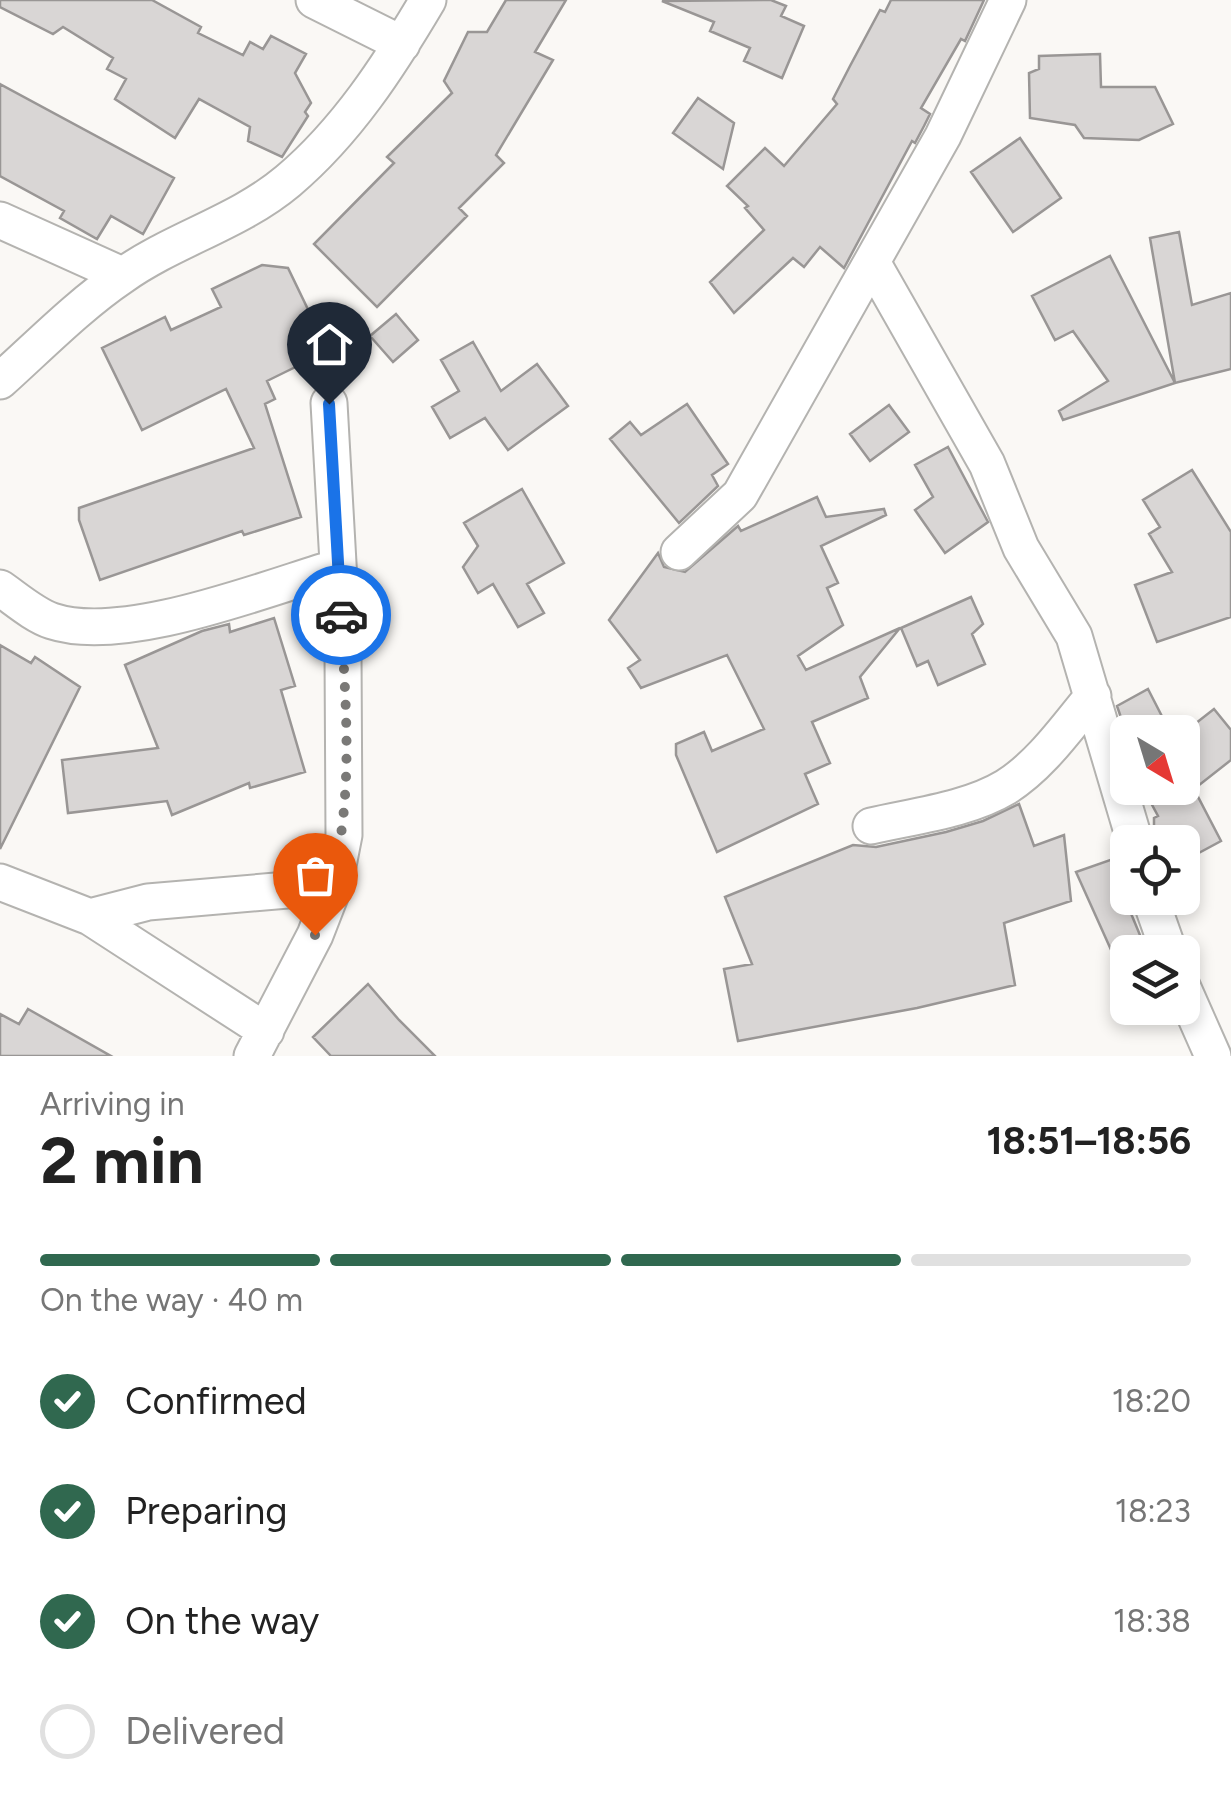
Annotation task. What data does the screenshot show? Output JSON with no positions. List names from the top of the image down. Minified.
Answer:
{"north":"bottom right","page":{"heading":["2 min","Arriving in","18:51–18:56"],"bar":"On the way · 40 m","list":[["Confirmed","18:20"],["Preparing","18:23"],["On the way","18:38"],"Delivered"]}}
